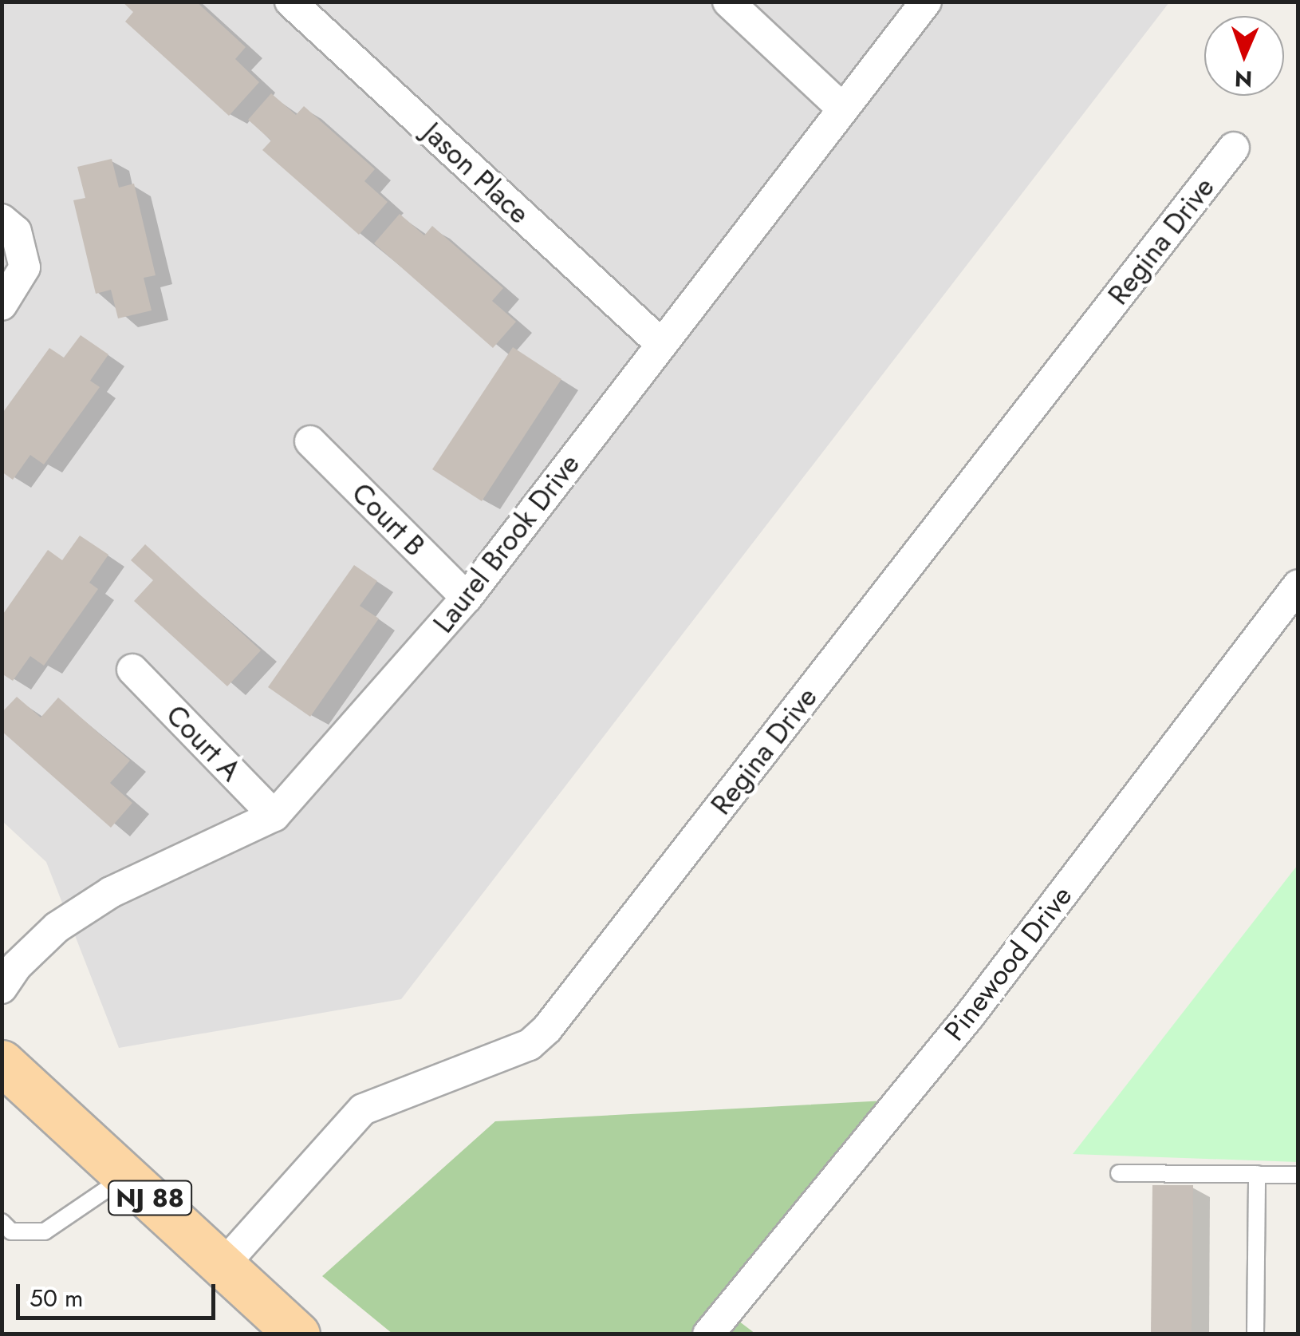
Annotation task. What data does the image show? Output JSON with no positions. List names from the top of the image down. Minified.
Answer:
{"streets":{"main road":["NJ 88"],"street":["Jason Place","Regina Drive","Court B","Laurel Brook Drive","Court A","Pinewood Drive"]},"crossings":[["Jason Place","Laurel Brook Drive"],["Regina Drive","NJ 88"],["Court B","Laurel Brook Drive"],["Laurel Brook Drive","Court A"]],"scale_bar":"50 m","north":"bottom"}
